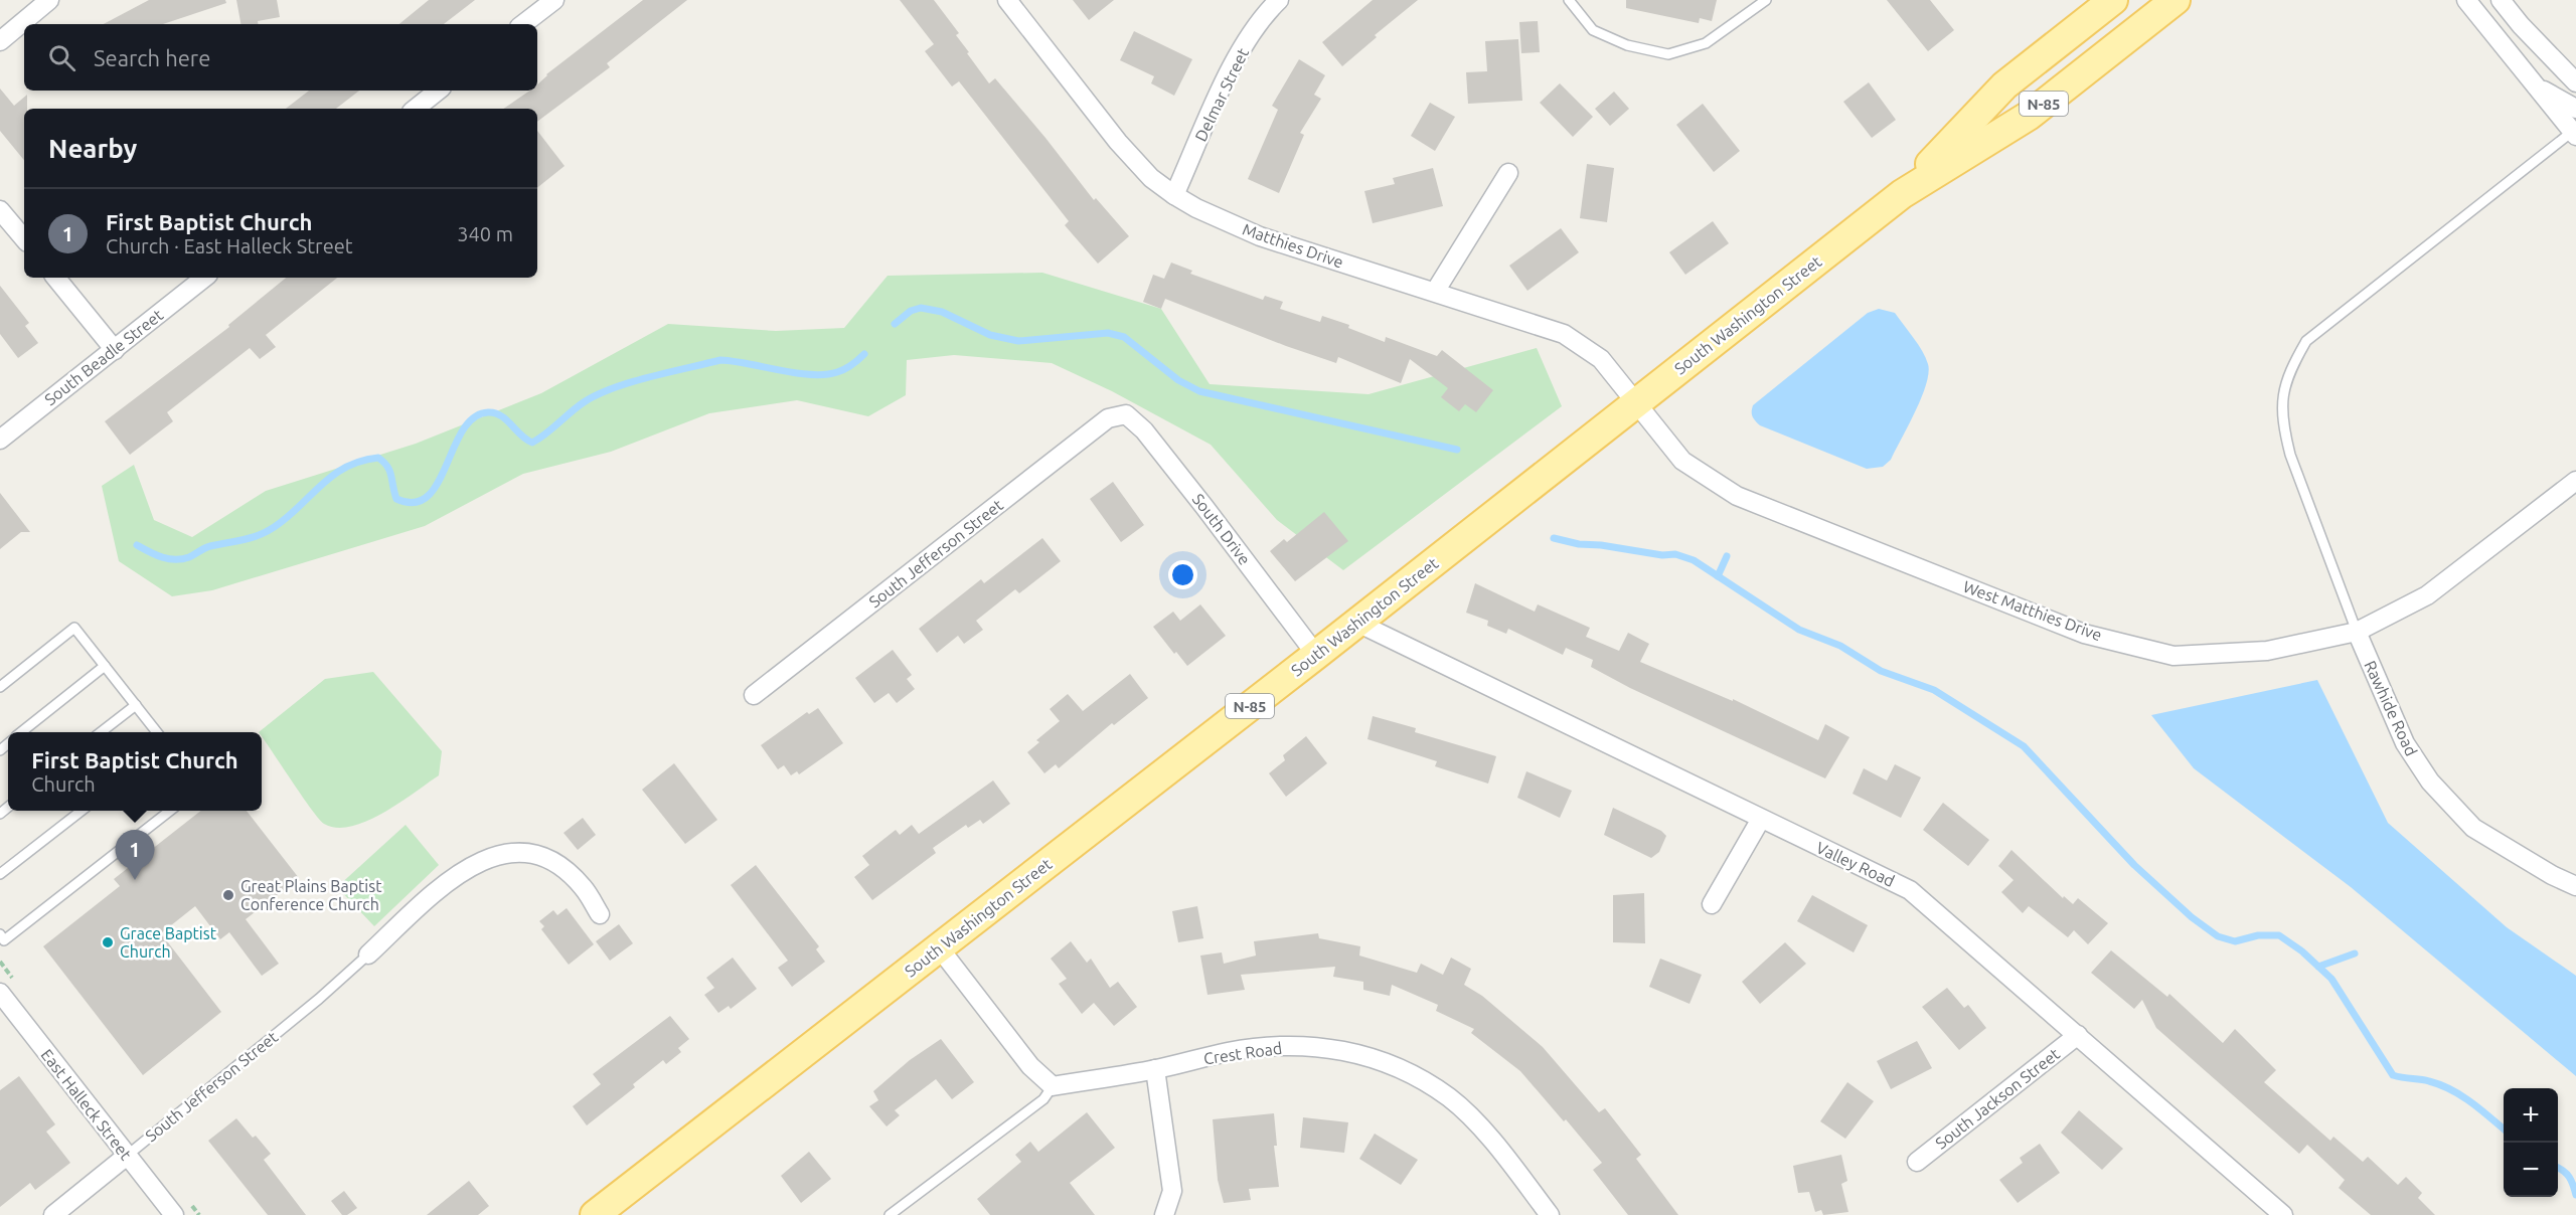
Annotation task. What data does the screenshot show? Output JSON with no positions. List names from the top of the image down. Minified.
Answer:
{"streets":{"main road":["N-85","South Washington Street"],"street":["Delmar Street","Matthies Drive","South Beadle Street","South Drive","South Jefferson Street","West Matthies Drive","Rawhide Road","Valley Road","Crest Road","South Jackson Street","East Halleck Street"]},"crossings":[["Delmar Street","Matthies Drive"],["Matthies Drive","South Washington Street"],["Matthies Drive","West Matthies Drive"],["South Washington Street","South Drive"],["South Washington Street","West Matthies Drive"],["South Washington Street","Valley Road"],["South Drive","South Jefferson Street"],["South Jefferson Street","East Halleck Street"],["West Matthies Drive","Rawhide Road"],["Valley Road","South Jackson Street"]],"places":["Great Plains Baptist Conference Church","Grace Baptist Church"],"page":{"search":"Search here","heading":"Nearby","list":[{"mark":"1","name":"First Baptist Church","note":"Church · East Halleck Street","value":"340 m"}],"popup":["First Baptist Church","Church"],"pins":"1","map_buttons":["+","−"]}}
